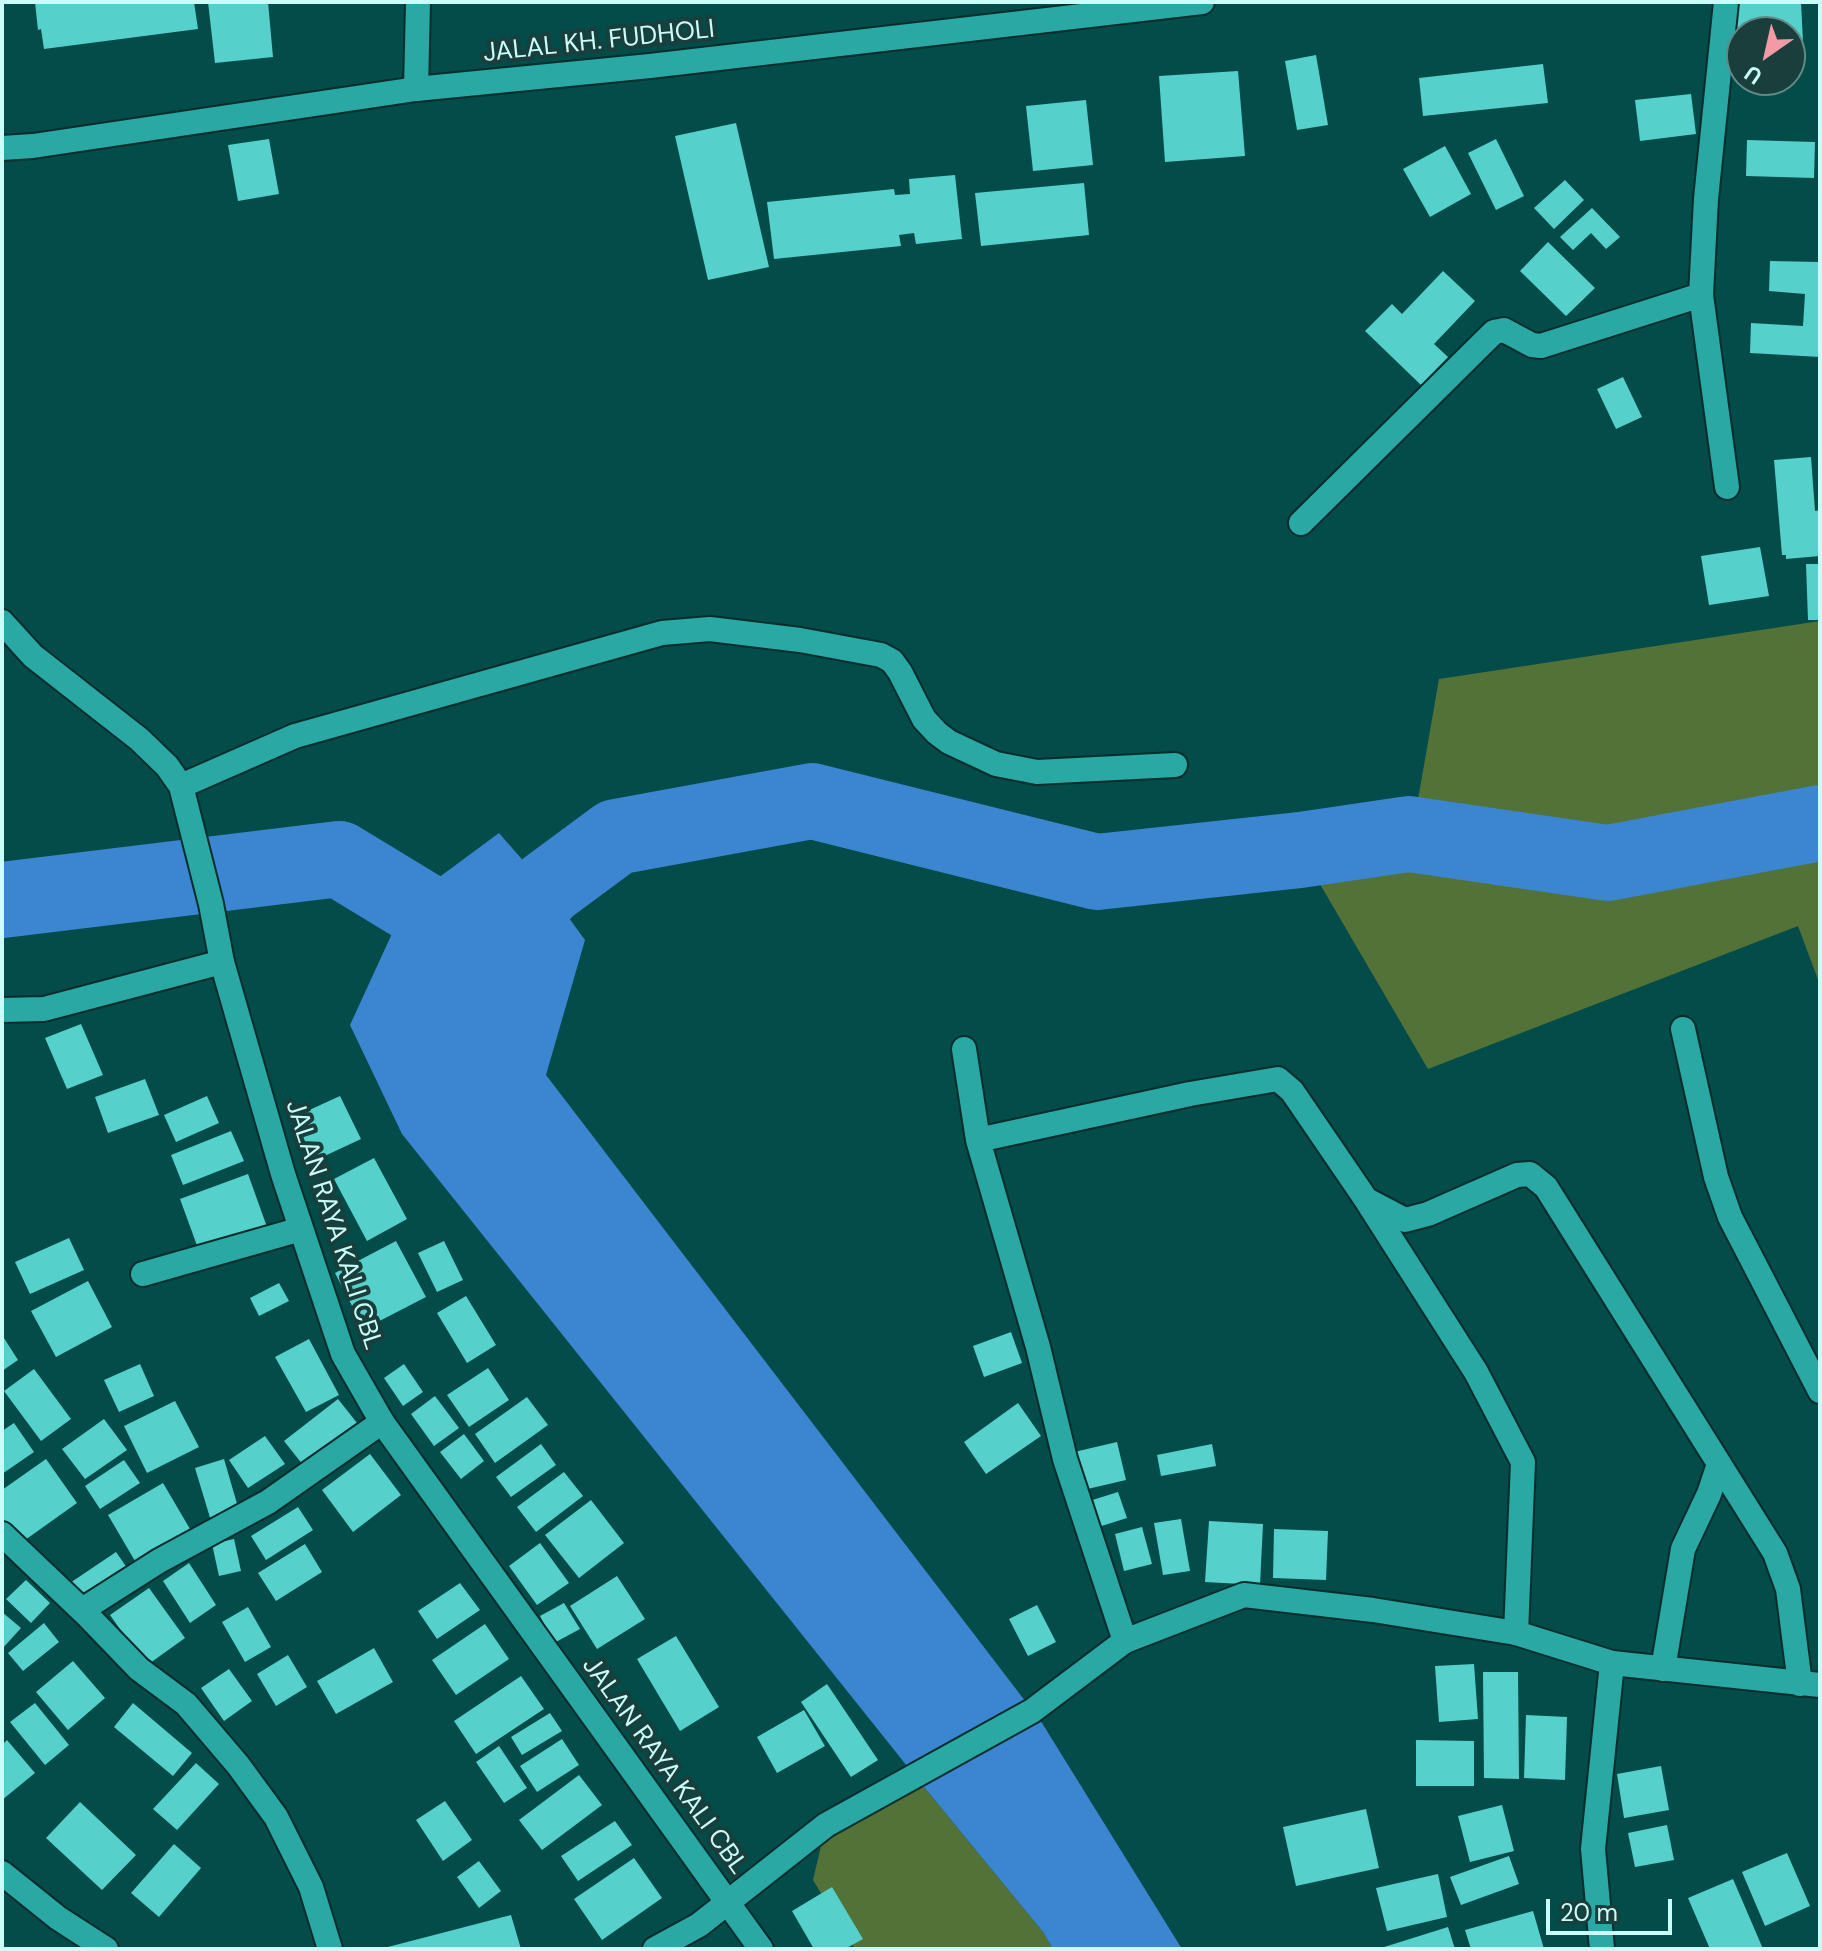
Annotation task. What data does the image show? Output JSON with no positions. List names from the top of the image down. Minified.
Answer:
{"streets":{"street":["JALAL KH. FUDHOLI","JALAN RAYA KALI CBL"]},"scale_bar":"20 m","north":"bottom left"}
